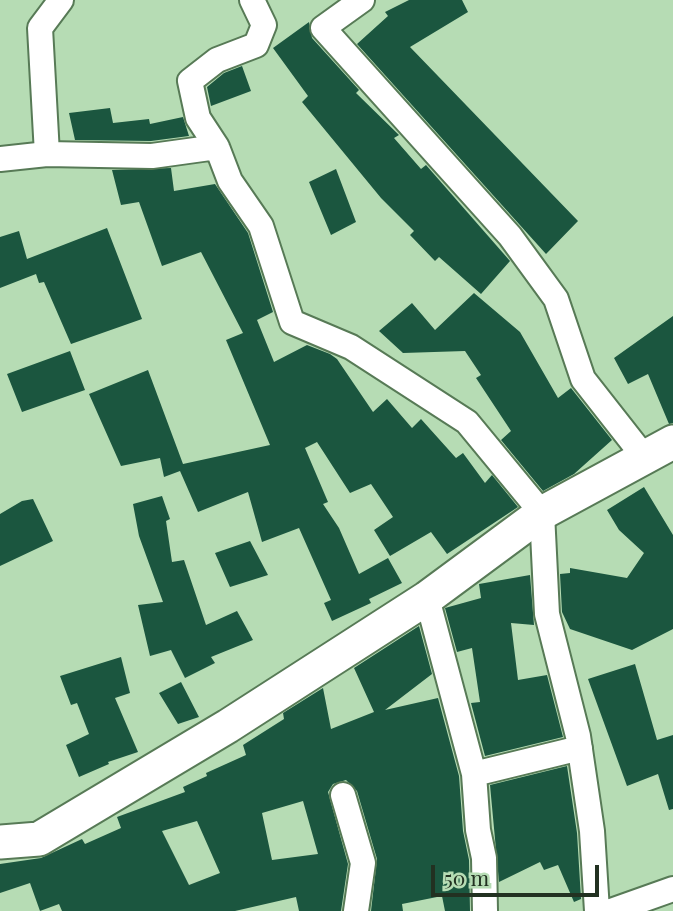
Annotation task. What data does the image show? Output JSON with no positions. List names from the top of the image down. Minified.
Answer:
{"scale_bar":"50 m"}
